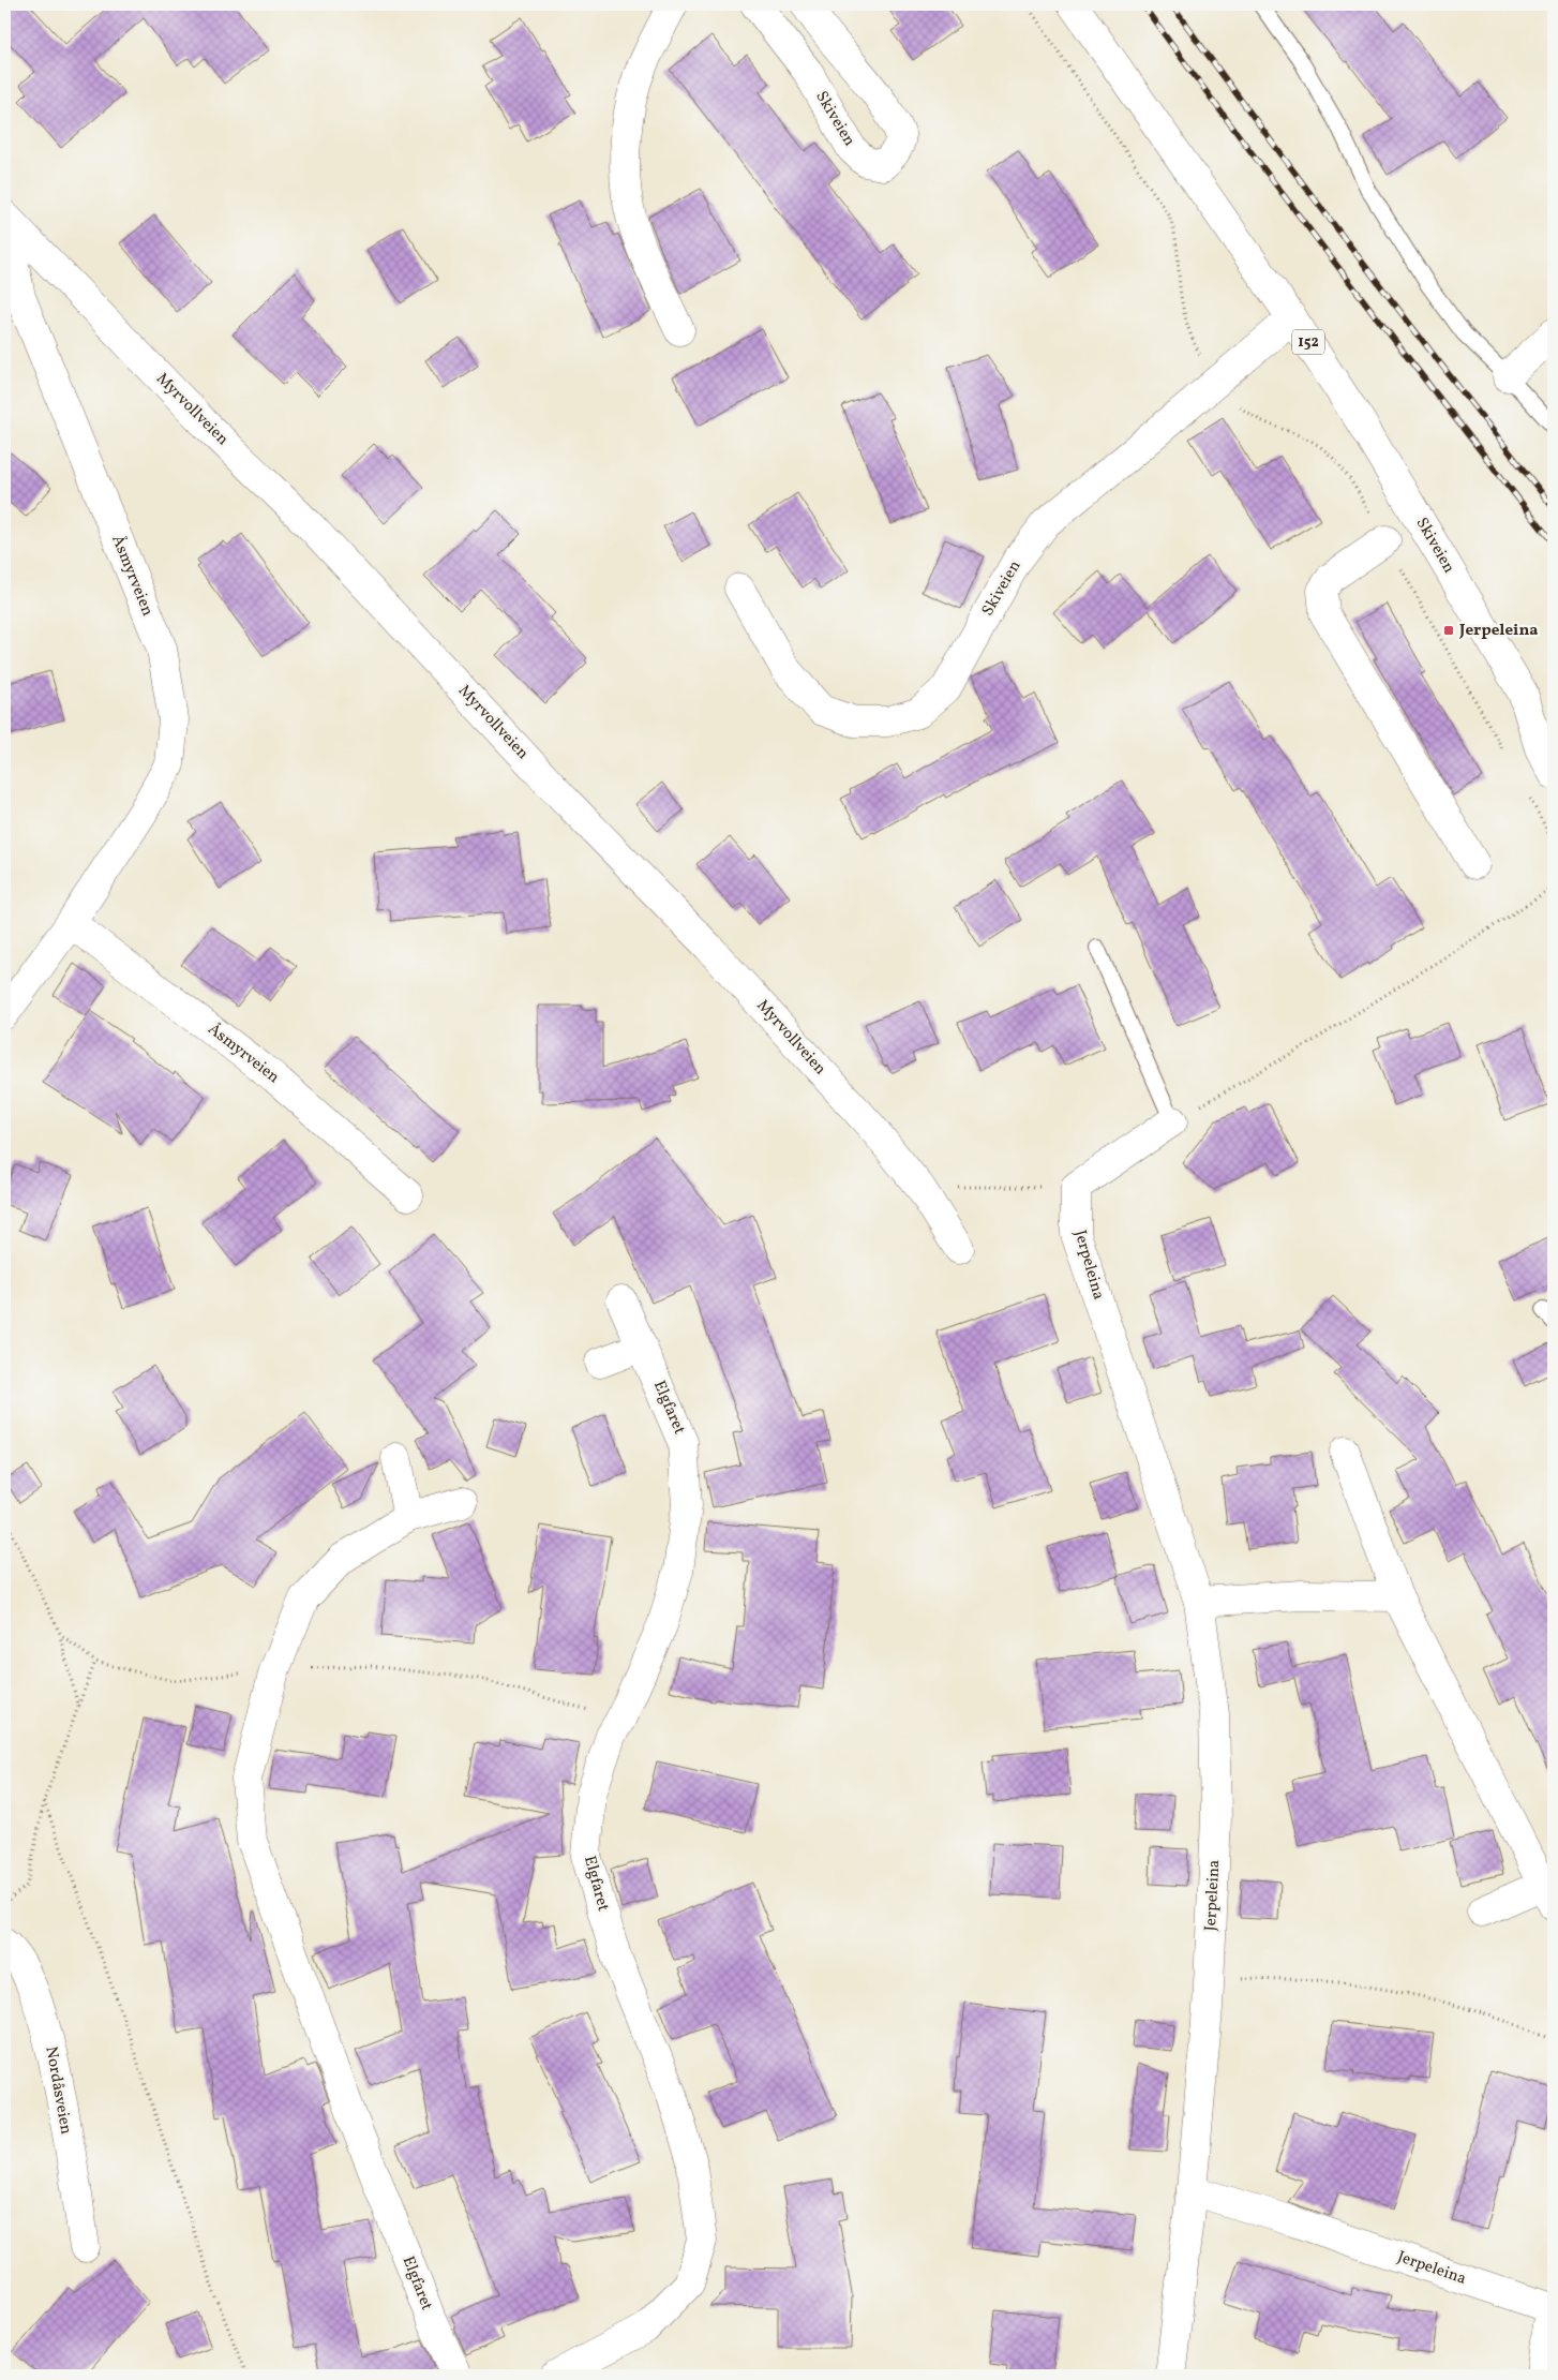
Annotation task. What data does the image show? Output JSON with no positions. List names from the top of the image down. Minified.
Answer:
{"streets":{"street":["Skiveien","152","Myrvollveien","Åsmyrveien","Jerpeleina","Elgfaret","Nordåsveien"]},"crossings":[["Myrvollveien","Åsmyrveien"]],"places":{"transit":["Jerpeleina"]}}
